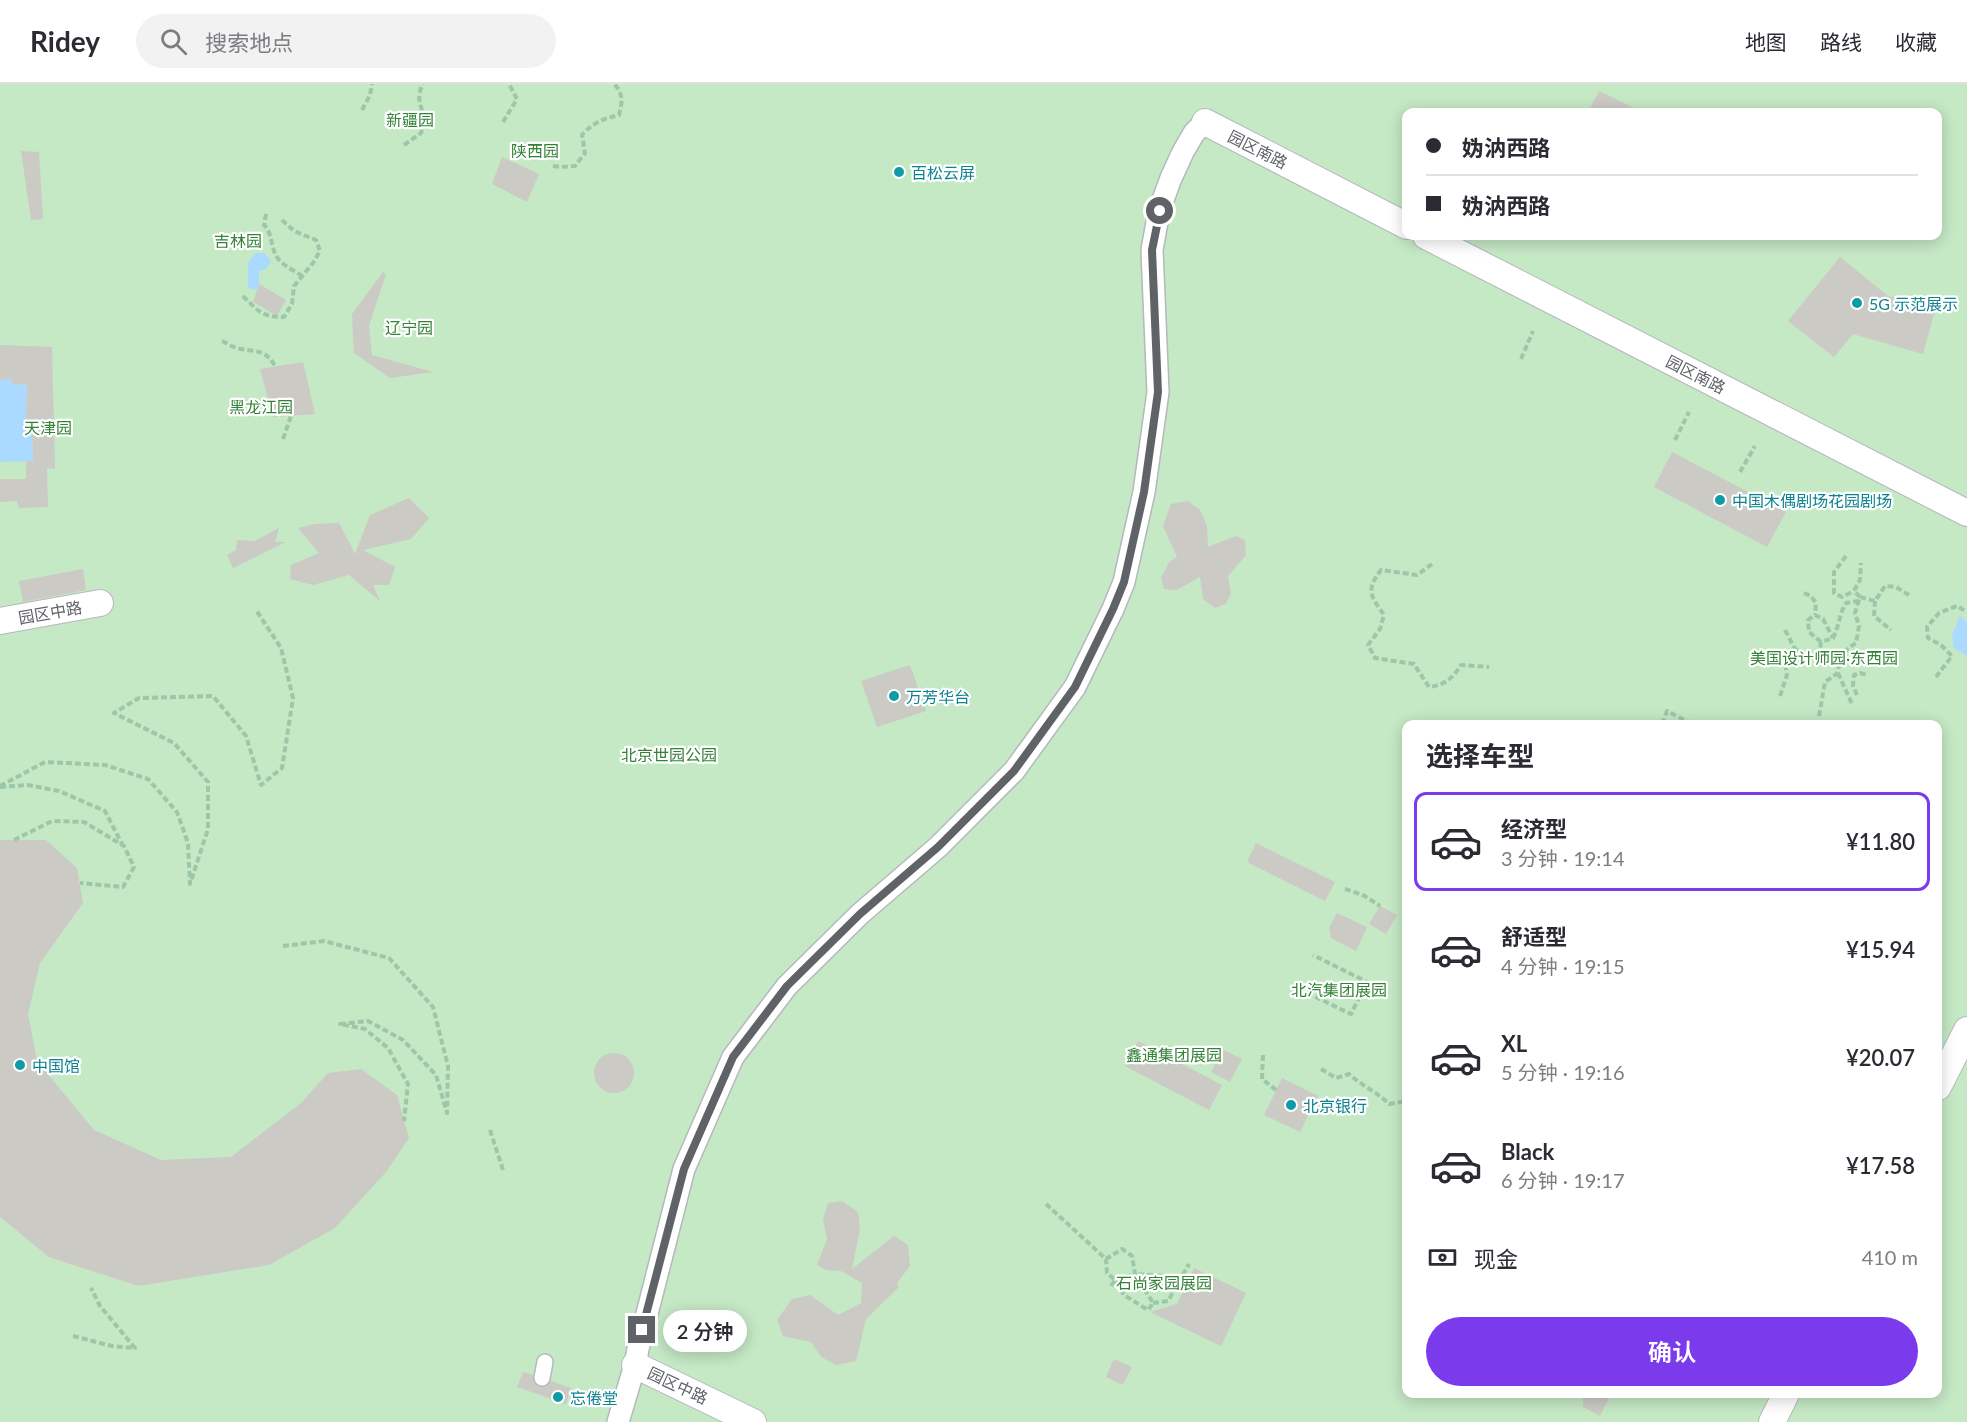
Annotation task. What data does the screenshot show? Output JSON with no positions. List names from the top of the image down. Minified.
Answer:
{"streets":{"street":["园区南路","园区中路"]},"parks":["新疆园","陕西园","吉林园","辽宁园","黑龙江园","天津园","美国设计师园·东西园","北京世园公园","北汽集团展园","鑫通集团展园","石尚家园展园"],"places":["百松云屏","5G 示范展示","中国木偶剧场花园剧场","万芳华台","中国馆","北京银行","忘倦堂"],"page":{"header":"Ridey","search":"搜索地点","nav":["地图","路线","收藏"],"banner":["妫汭西路","妫汭西路"],"heading":"选择车型","list":[{"name":"经济型","note":"3 分钟 · 19:14","value":"¥11.80"},{"name":"舒适型","note":"4 分钟 · 19:15","value":"¥15.94"},{"name":"XL","note":"5 分钟 · 19:16","value":"¥20.07"},{"name":"Black","note":"6 分钟 · 19:17","value":"¥17.58"}],"pay":["现金","410 m"],"buttons":"确认","bubble":"2 分钟"}}
